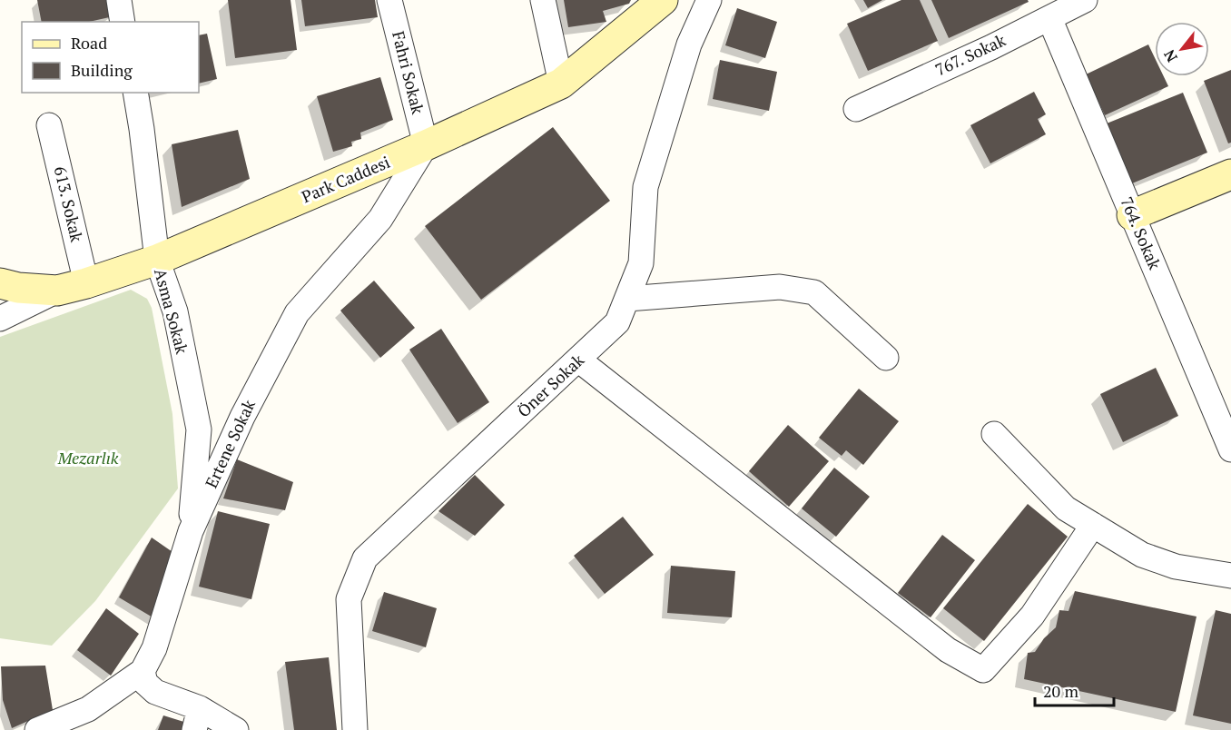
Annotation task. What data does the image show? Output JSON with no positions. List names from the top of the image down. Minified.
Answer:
{"streets":{"street":["767. Sokak","Fahri Sokak","Park Caddesi","613. Sokak","764. Sokak","Asma Sokak","Öner Sokak","Ertene Sokak"]},"crossings":[["767. Sokak","764. Sokak"],["Fahri Sokak","Park Caddesi"],["Fahri Sokak","Ertene Sokak"],["Park Caddesi","613. Sokak"],["Park Caddesi","Asma Sokak"],["Park Caddesi","Ertene Sokak"],["Asma Sokak","Ertene Sokak"]],"parks":["Mezarlık"],"legend":["Road","Building"],"scale_bar":"20 m","north":"bottom left"}
